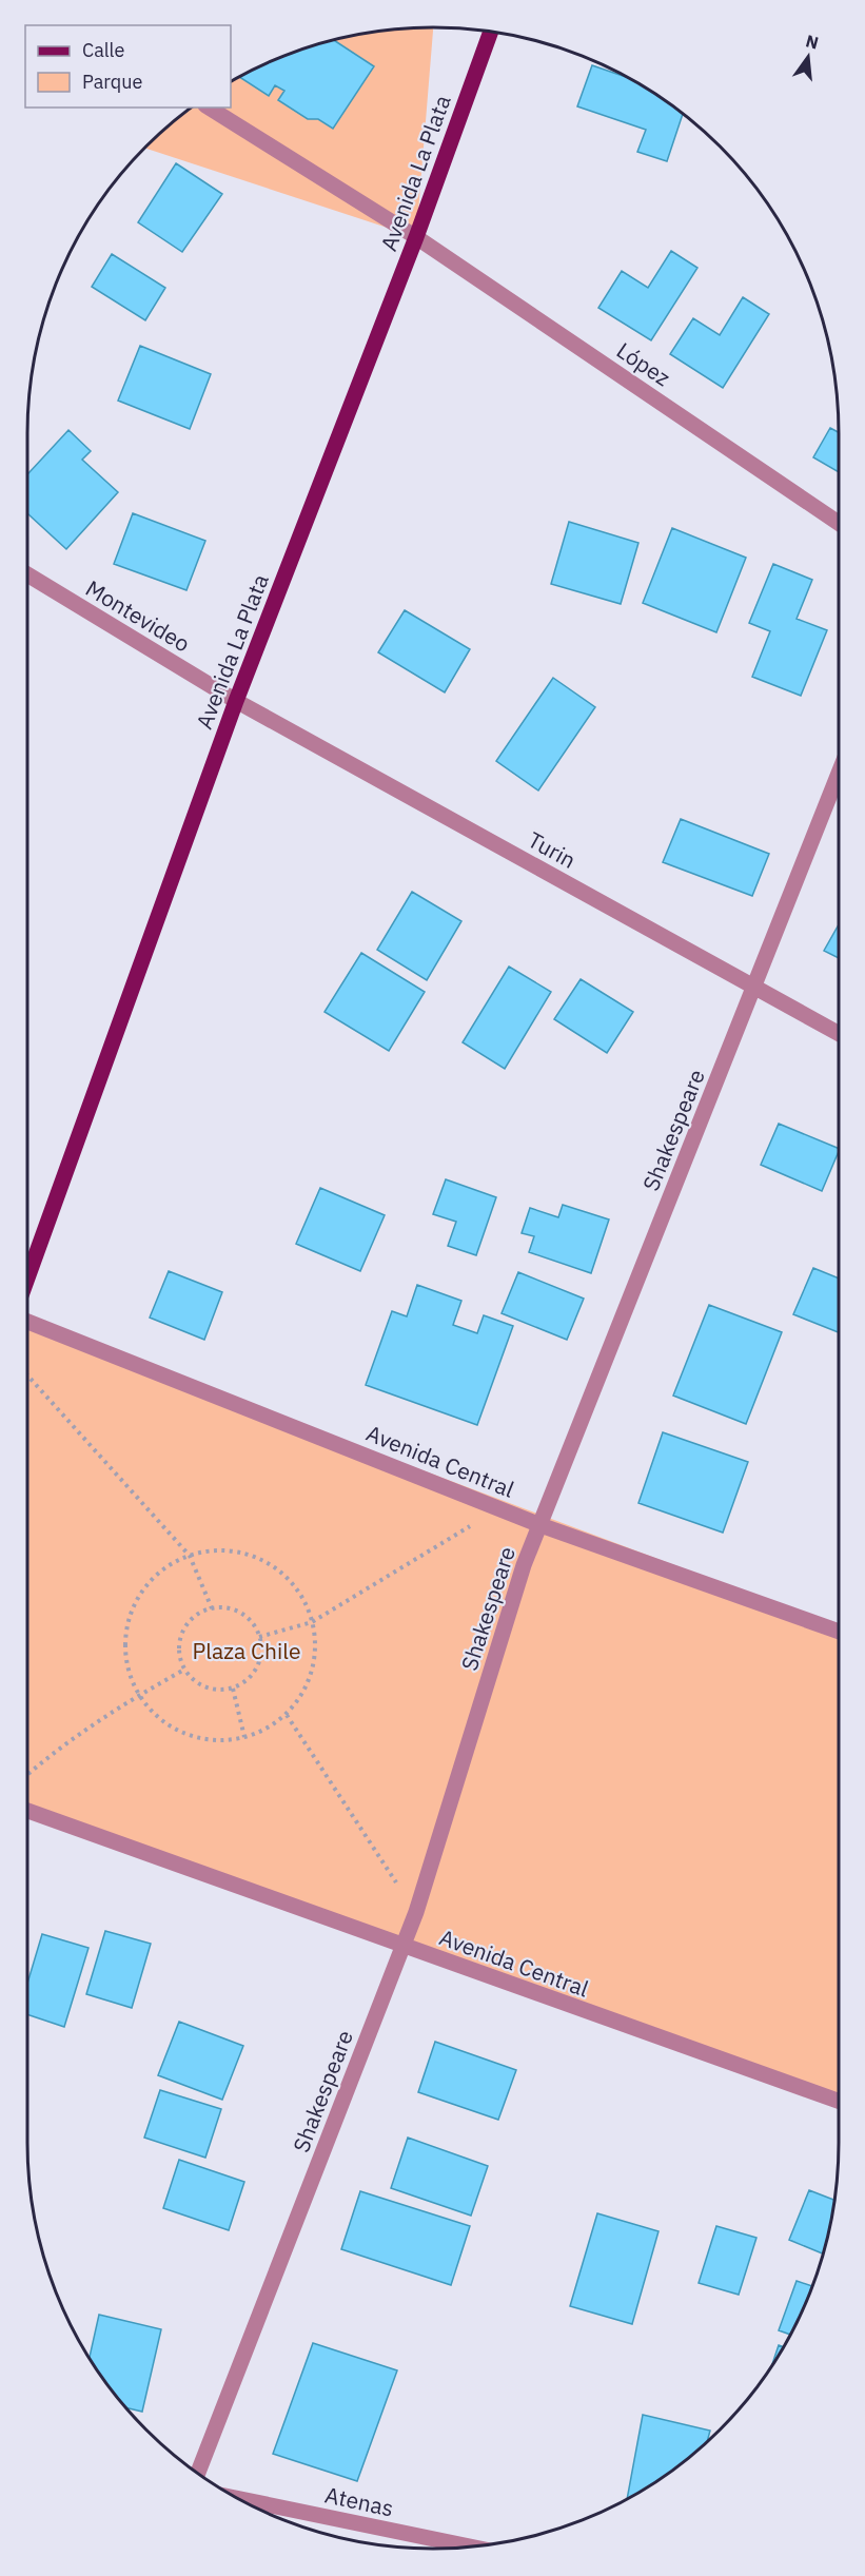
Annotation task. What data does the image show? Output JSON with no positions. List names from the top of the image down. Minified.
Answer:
{"streets":{"main road":["Avenida La Plata"],"street":["López","Montevideo","Turin","Shakespeare","Avenida Central","Atenas"]},"crossings":[["Avenida La Plata","López"],["Avenida La Plata","Montevideo"],["Avenida La Plata","Turin"],["Montevideo","Turin"],["Turin","Shakespeare"],["Shakespeare","Avenida Central"]],"parks":["Plaza Chile"],"legend":["Calle","Parque"],"north":"top"}
